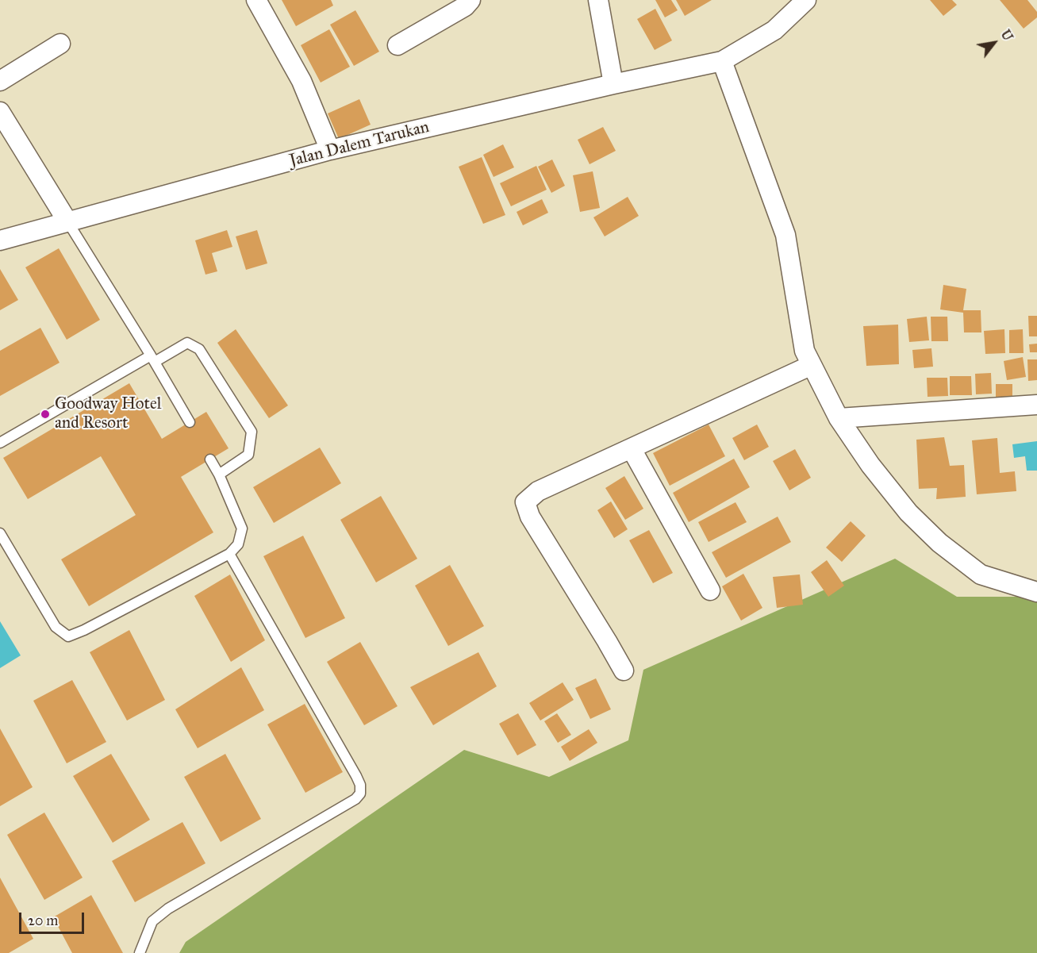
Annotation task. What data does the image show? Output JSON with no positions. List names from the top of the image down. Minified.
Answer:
{"streets":{"street":["Jalan Dalem Tarukan"]},"places":["Goodway Hotel and Resort"],"scale_bar":"20 m","north":"top right"}
